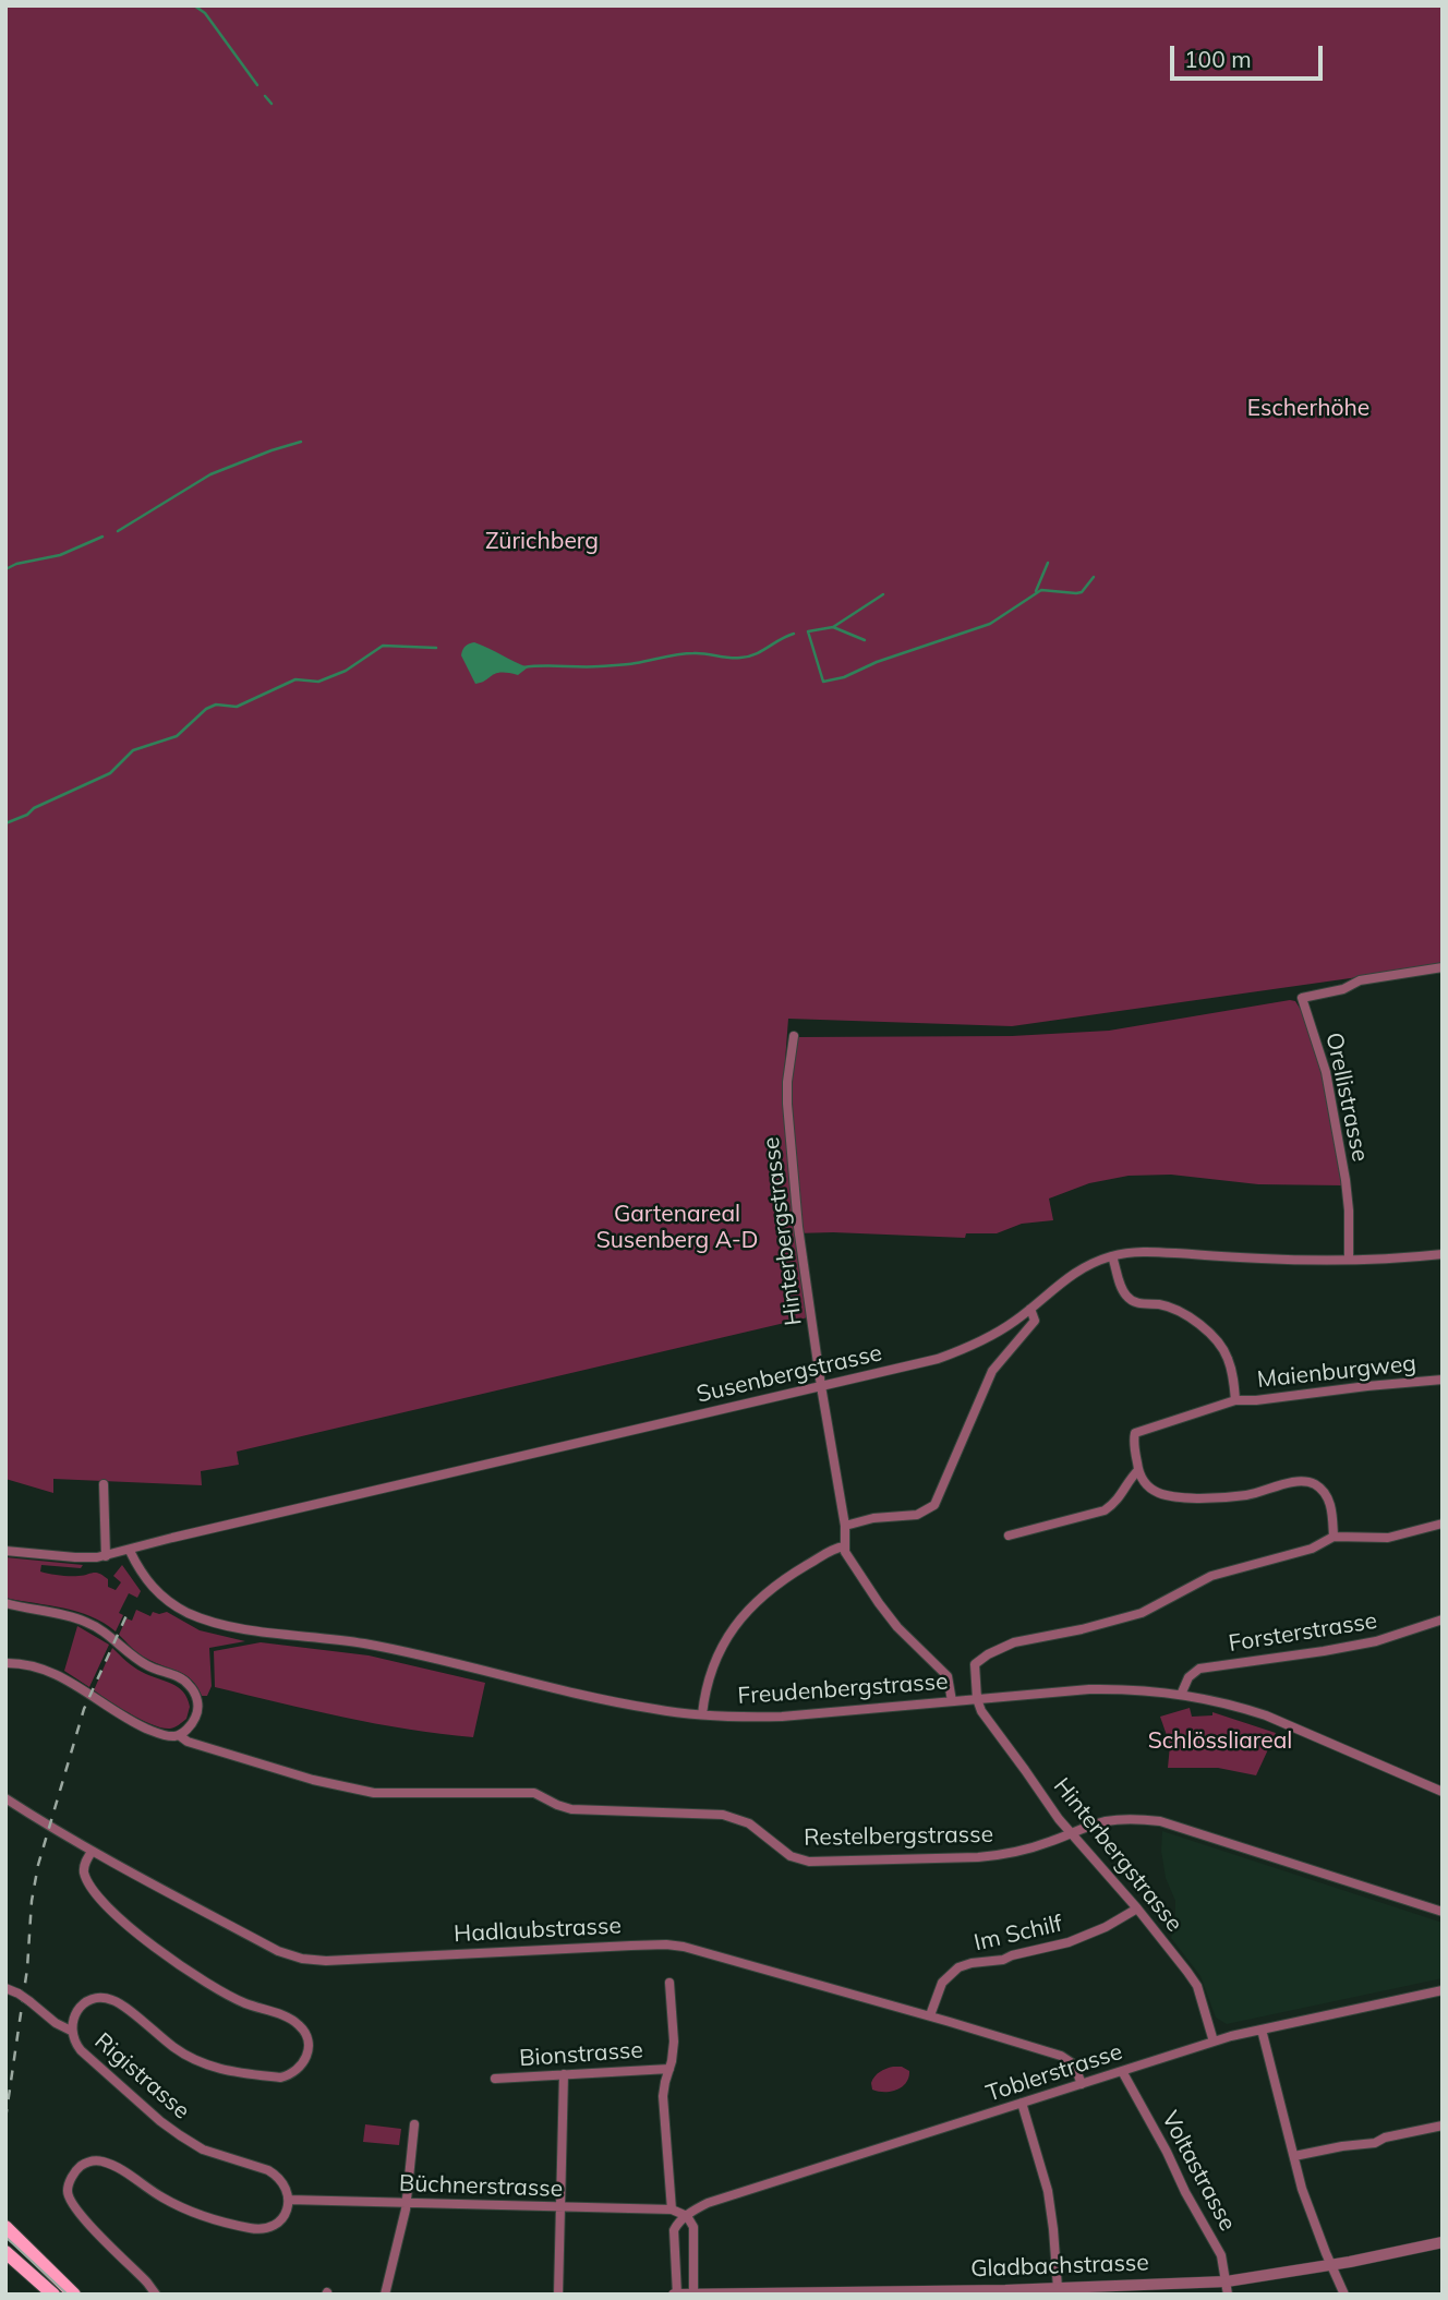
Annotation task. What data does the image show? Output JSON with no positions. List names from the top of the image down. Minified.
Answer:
{"streets":{"street":["Orellistrasse","Hinterbergstrasse","Maienburgweg","Susenbergstrasse","Forsterstrasse","Freudenbergstrasse","Restelbergstrasse","Hadlaubstrasse","Im Schilf","Bionstrasse","Toblerstrasse","Rigistrasse","Voltastrasse","Büchnerstrasse","Gladbachstrasse"]},"crossings":[["Orellistrasse","Susenbergstrasse"],["Hinterbergstrasse","Susenbergstrasse"],["Hinterbergstrasse","Freudenbergstrasse"],["Hinterbergstrasse","Restelbergstrasse"],["Hinterbergstrasse","Im Schilf"],["Hinterbergstrasse","Toblerstrasse"],["Susenbergstrasse","Freudenbergstrasse"],["Forsterstrasse","Freudenbergstrasse"],["Hadlaubstrasse","Im Schilf"],["Hadlaubstrasse","Toblerstrasse"],["Hadlaubstrasse","Rigistrasse"],["Toblerstrasse","Voltastrasse"],["Rigistrasse","Büchnerstrasse"],["Voltastrasse","Gladbachstrasse"]],"parks":["Escherhöhe","Zürichberg","Gartenareal Susenberg A-D","Schlössliareal"],"scale_bar":"100 m"}
